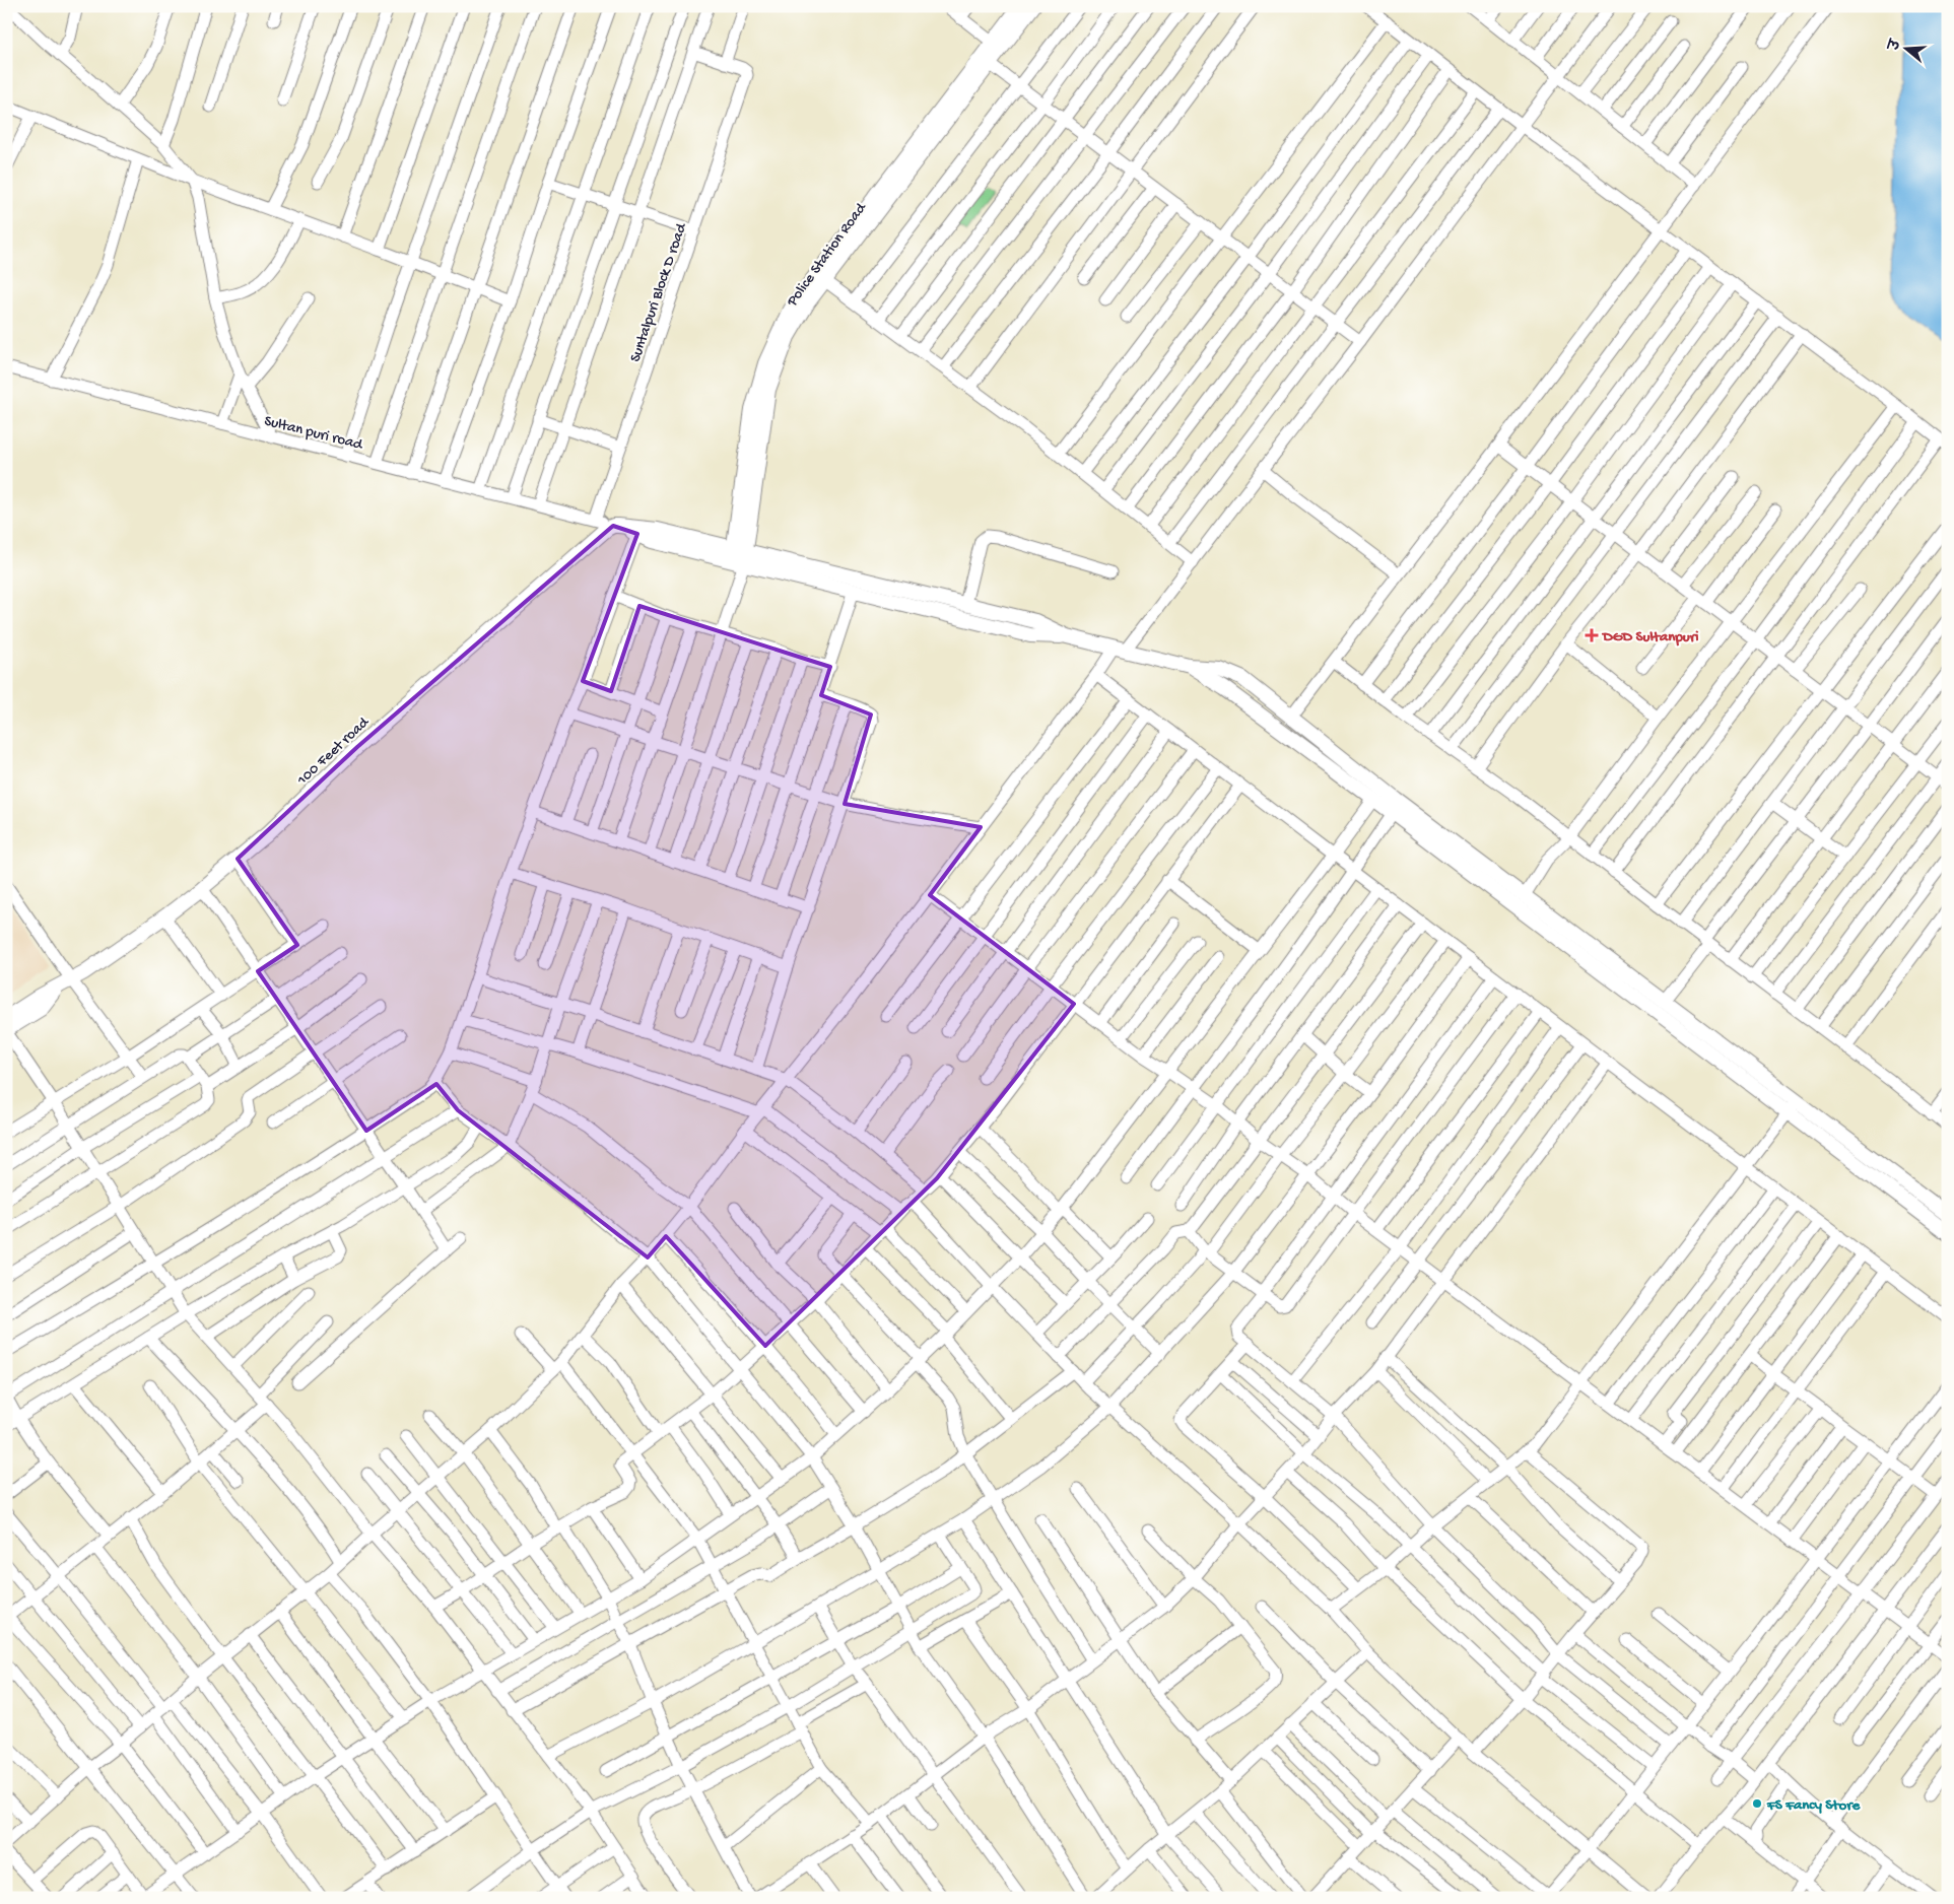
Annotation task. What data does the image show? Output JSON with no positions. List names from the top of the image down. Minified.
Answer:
{"streets":{"street":["Police Station Road","Suntalpuri Block D road","Sultan puri road","100 Feet road"]},"crossings":[["Suntalpuri Block D road","Sultan puri road"],["Sultan puri road","100 Feet road"]],"places":{"health":["DGD Sultanpuri"],"other":["FS Fancy Store"]},"north":"left"}
